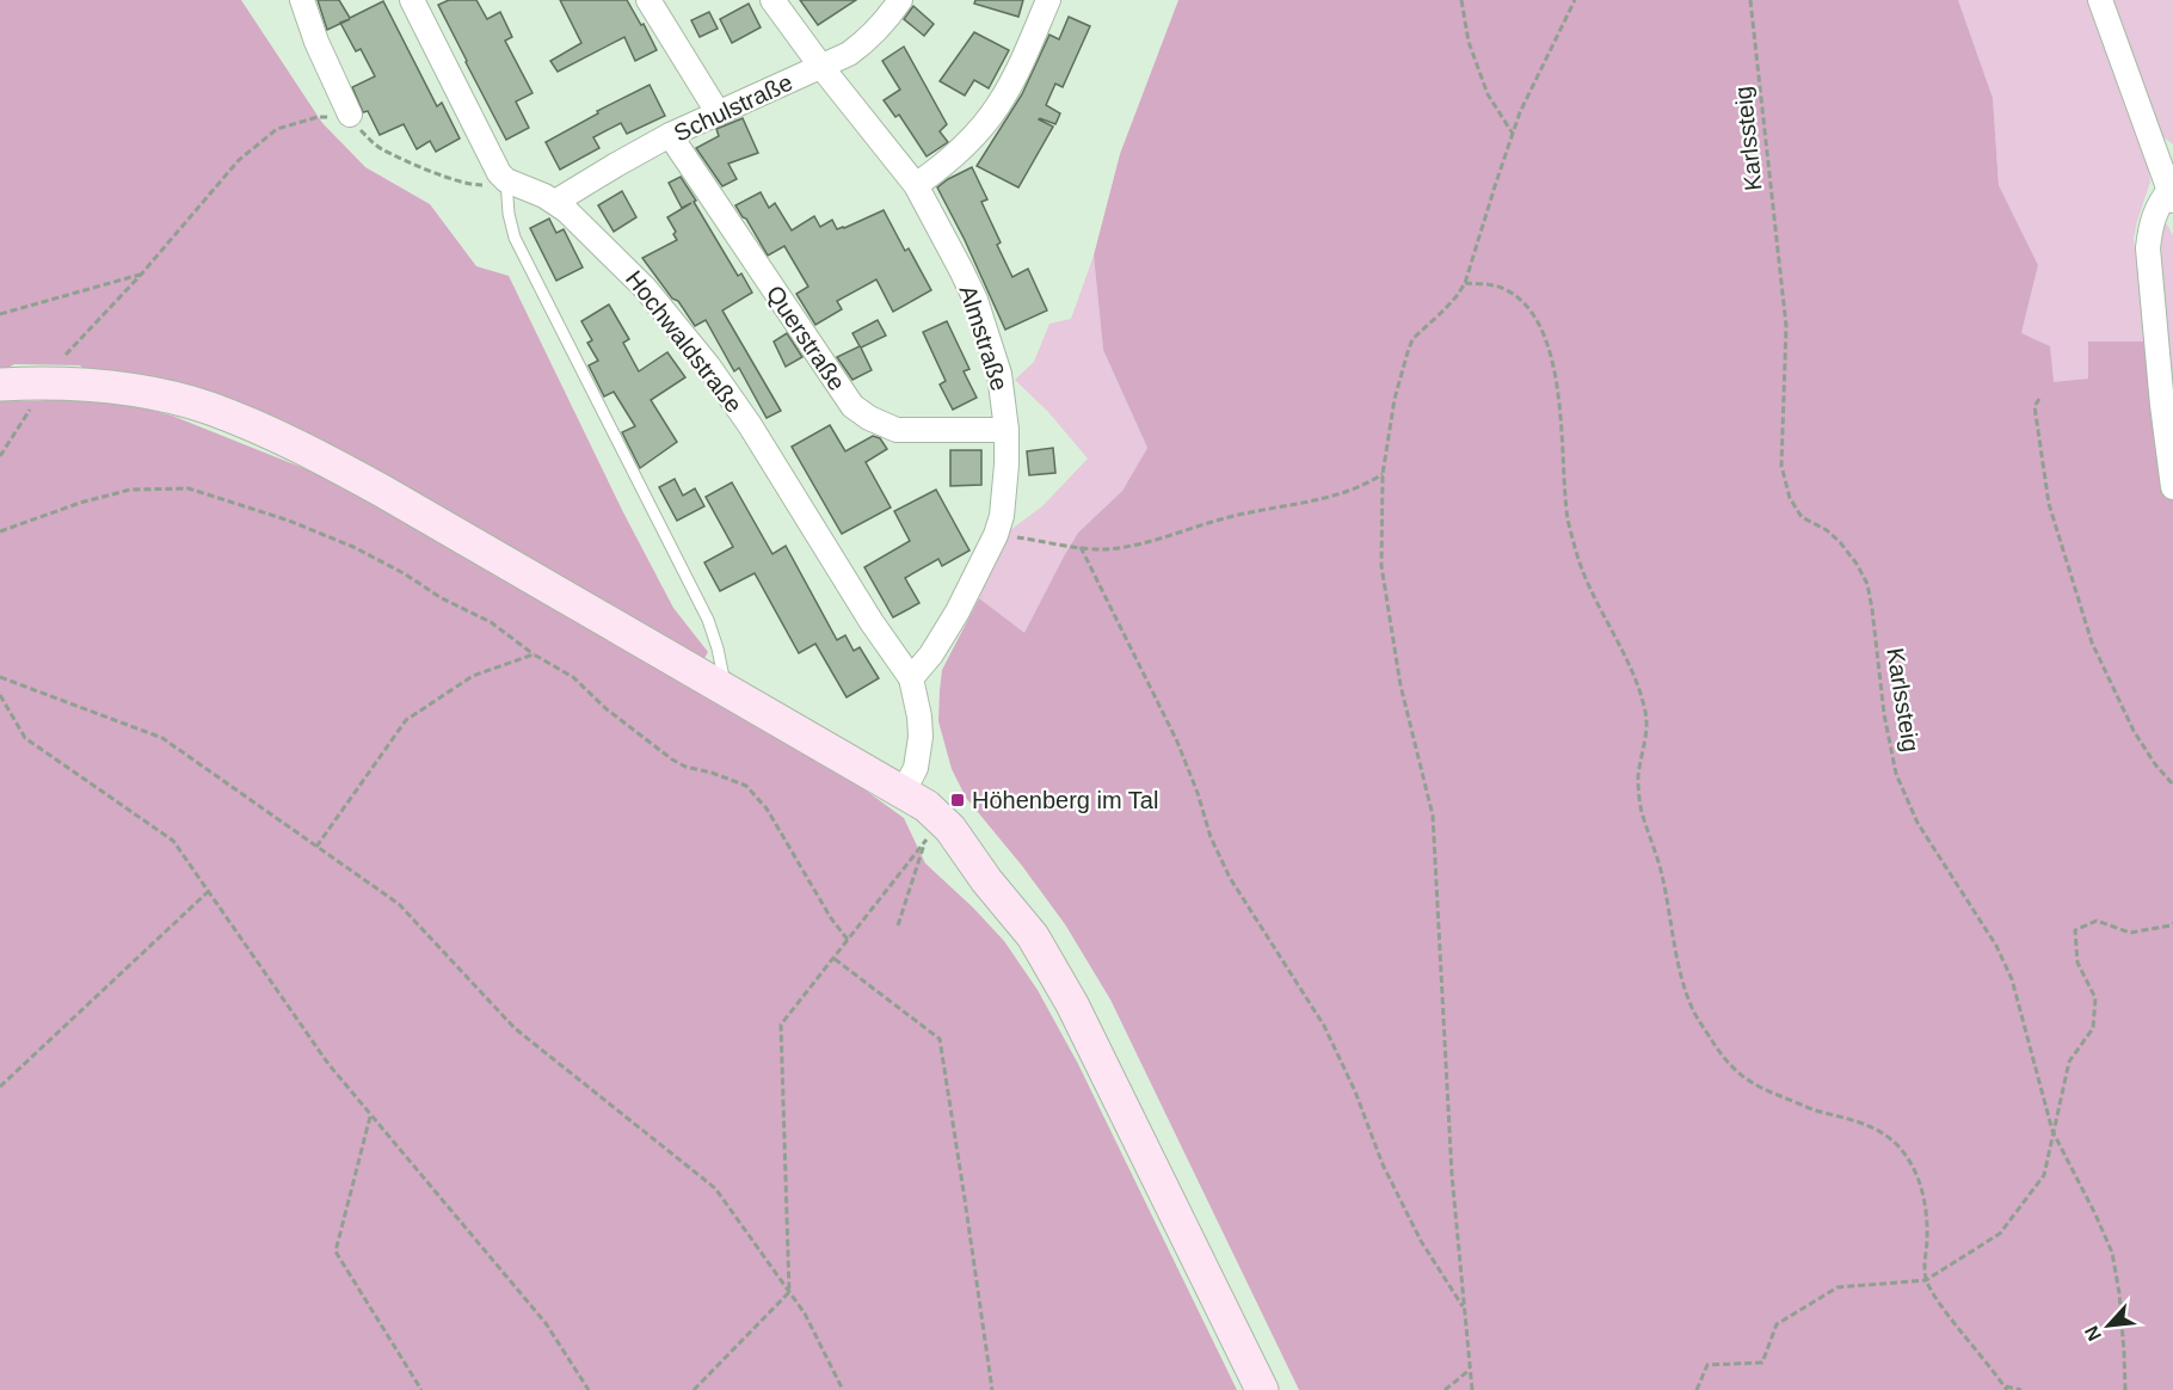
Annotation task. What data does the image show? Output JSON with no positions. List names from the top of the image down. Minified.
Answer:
{"streets":{"street":["Schulstraße","Querstraße","Almstraße","Hochwaldstraße"],"path":["Karlssteig"]},"crossings":[["Schulstraße","Querstraße"],["Schulstraße","Almstraße"],["Schulstraße","Hochwaldstraße"],["Querstraße","Almstraße"],["Almstraße","Hochwaldstraße"]],"places":{"transit":["Höhenberg im Tal"]},"north":"bottom left"}
